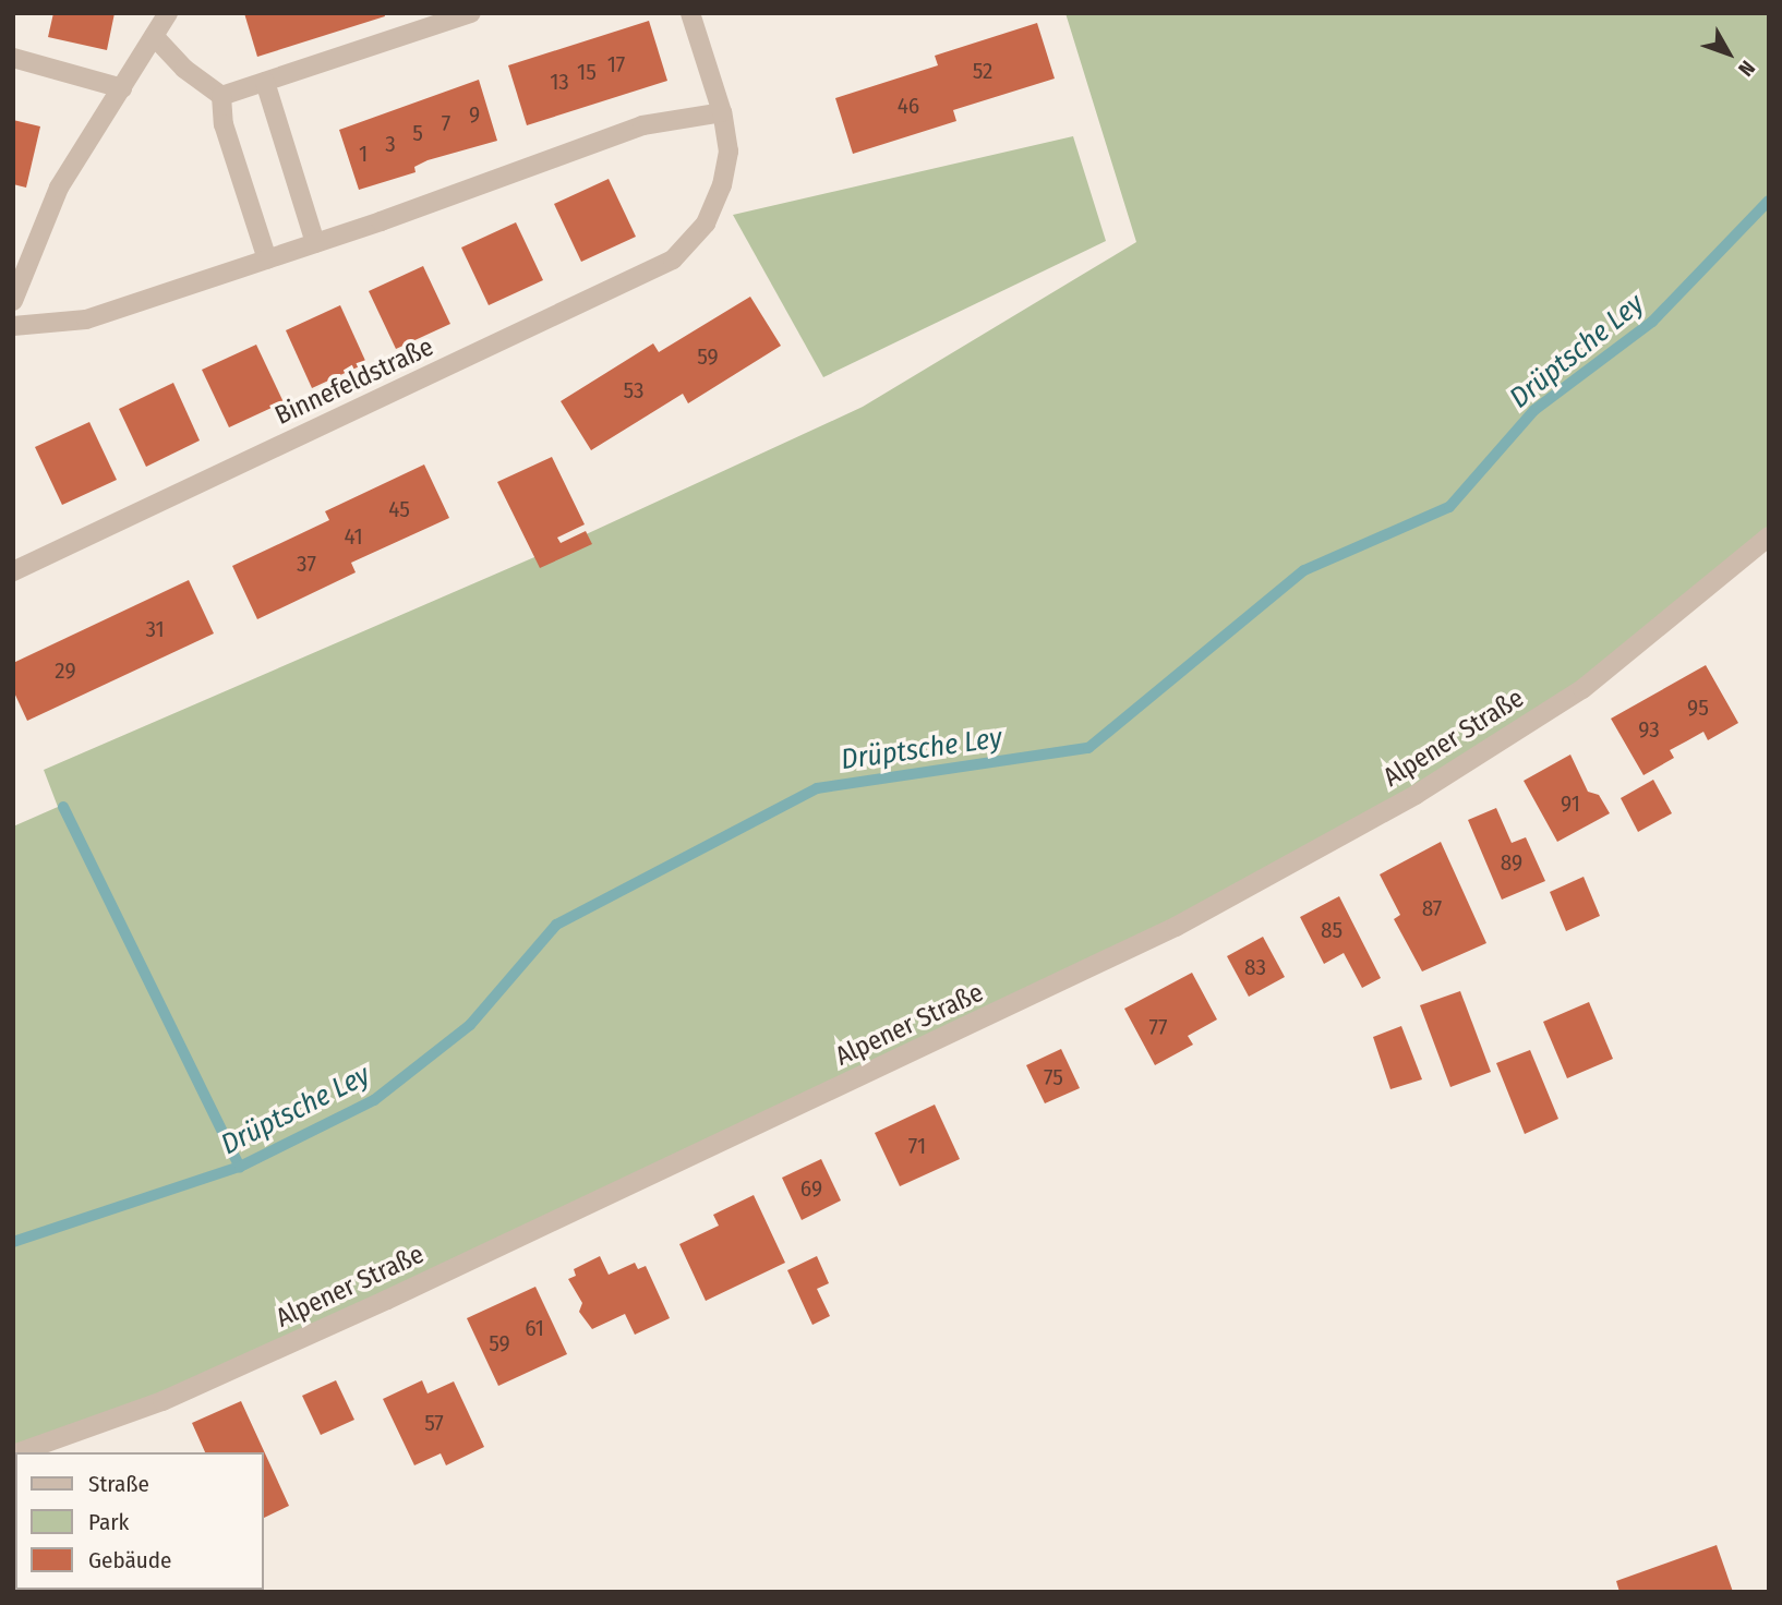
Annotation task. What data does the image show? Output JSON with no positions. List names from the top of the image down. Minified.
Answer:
{"streets":{"street":["Binnefeldstraße","Alpener Straße"]},"water":["Drüptsche Ley"],"house_numbers":["17","52","15","13","46","9","7","5","3","1","59","53","45","41","37","31","29","95","93","91","89","87","85","83","77","75","71","69","61","59","57"],"legend":["Straße","Park","Gebäude"],"north":"bottom right"}
